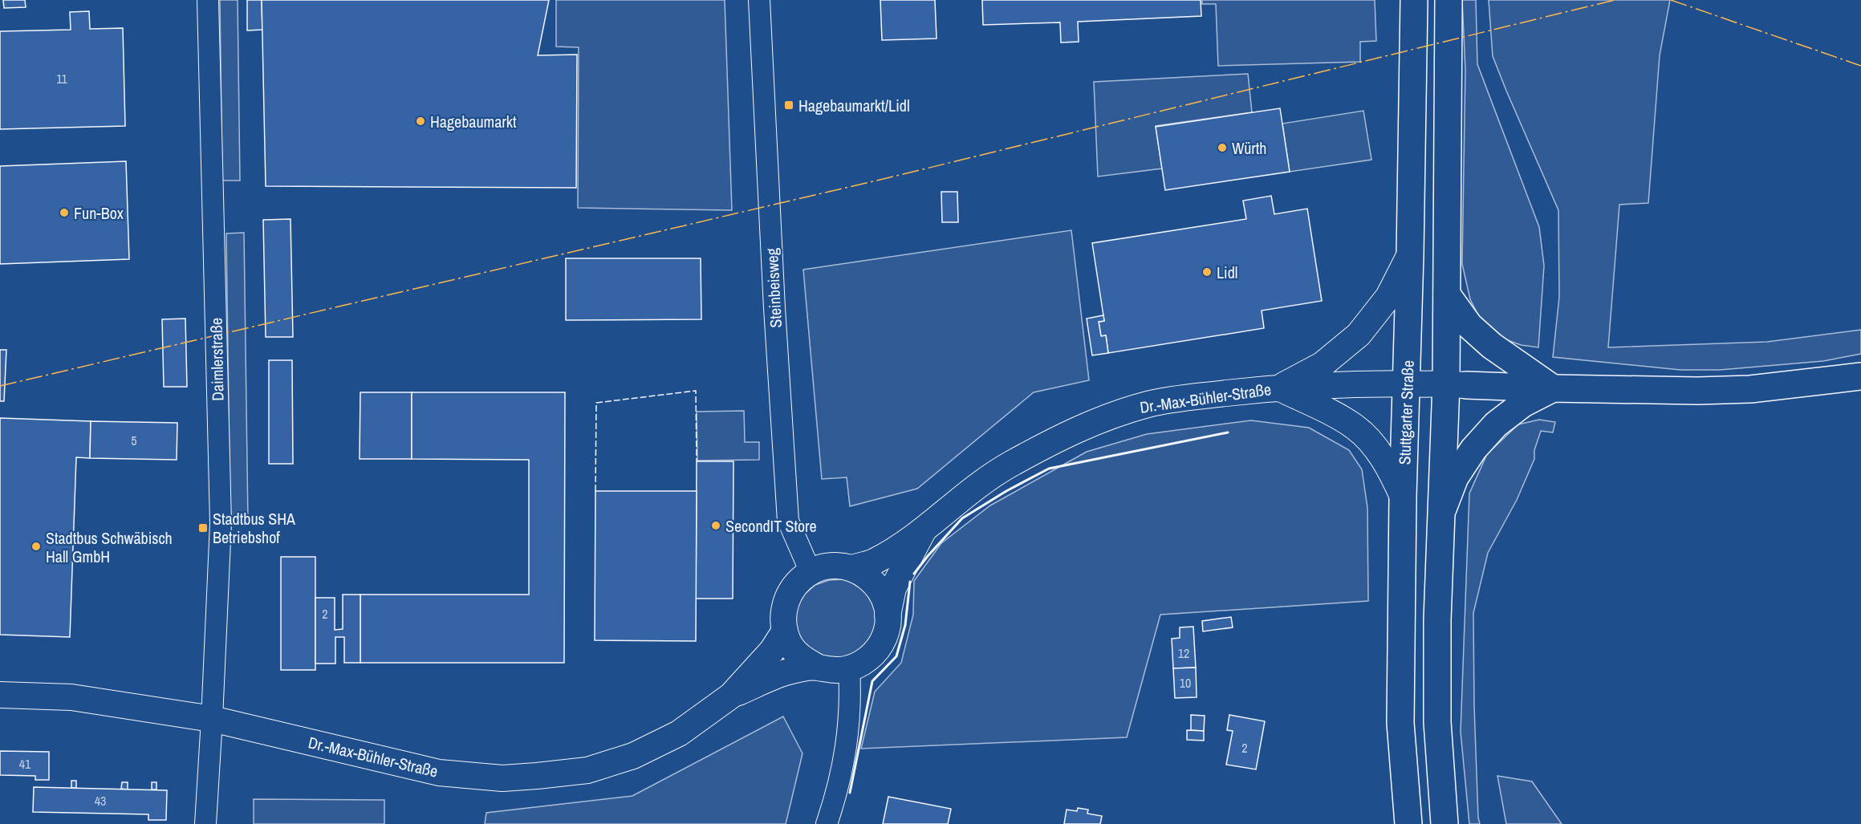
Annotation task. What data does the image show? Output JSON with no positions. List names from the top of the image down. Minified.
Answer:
{"streets":{"main road":["Stuttgarter Straße"],"street":["Steinbeisweg","Daimlerstraße","Dr.-Max-Bühler-Straße"]},"crossings":[["Steinbeisweg","Dr.-Max-Bühler-Straße"],["Daimlerstraße","Dr.-Max-Bühler-Straße"],["Dr.-Max-Bühler-Straße","Stuttgarter Straße"]],"places":{"transit":["Hagebaumarkt/Lidl","Stadtbus SHA Betriebshof"],"other":["Hagebaumarkt","Würth","Fun-Box","Lidl","SecondIT Store","Stadtbus Schwäbisch Hall GmbH"]},"house_numbers":["11","5","2","12","10","2","41","43"]}
